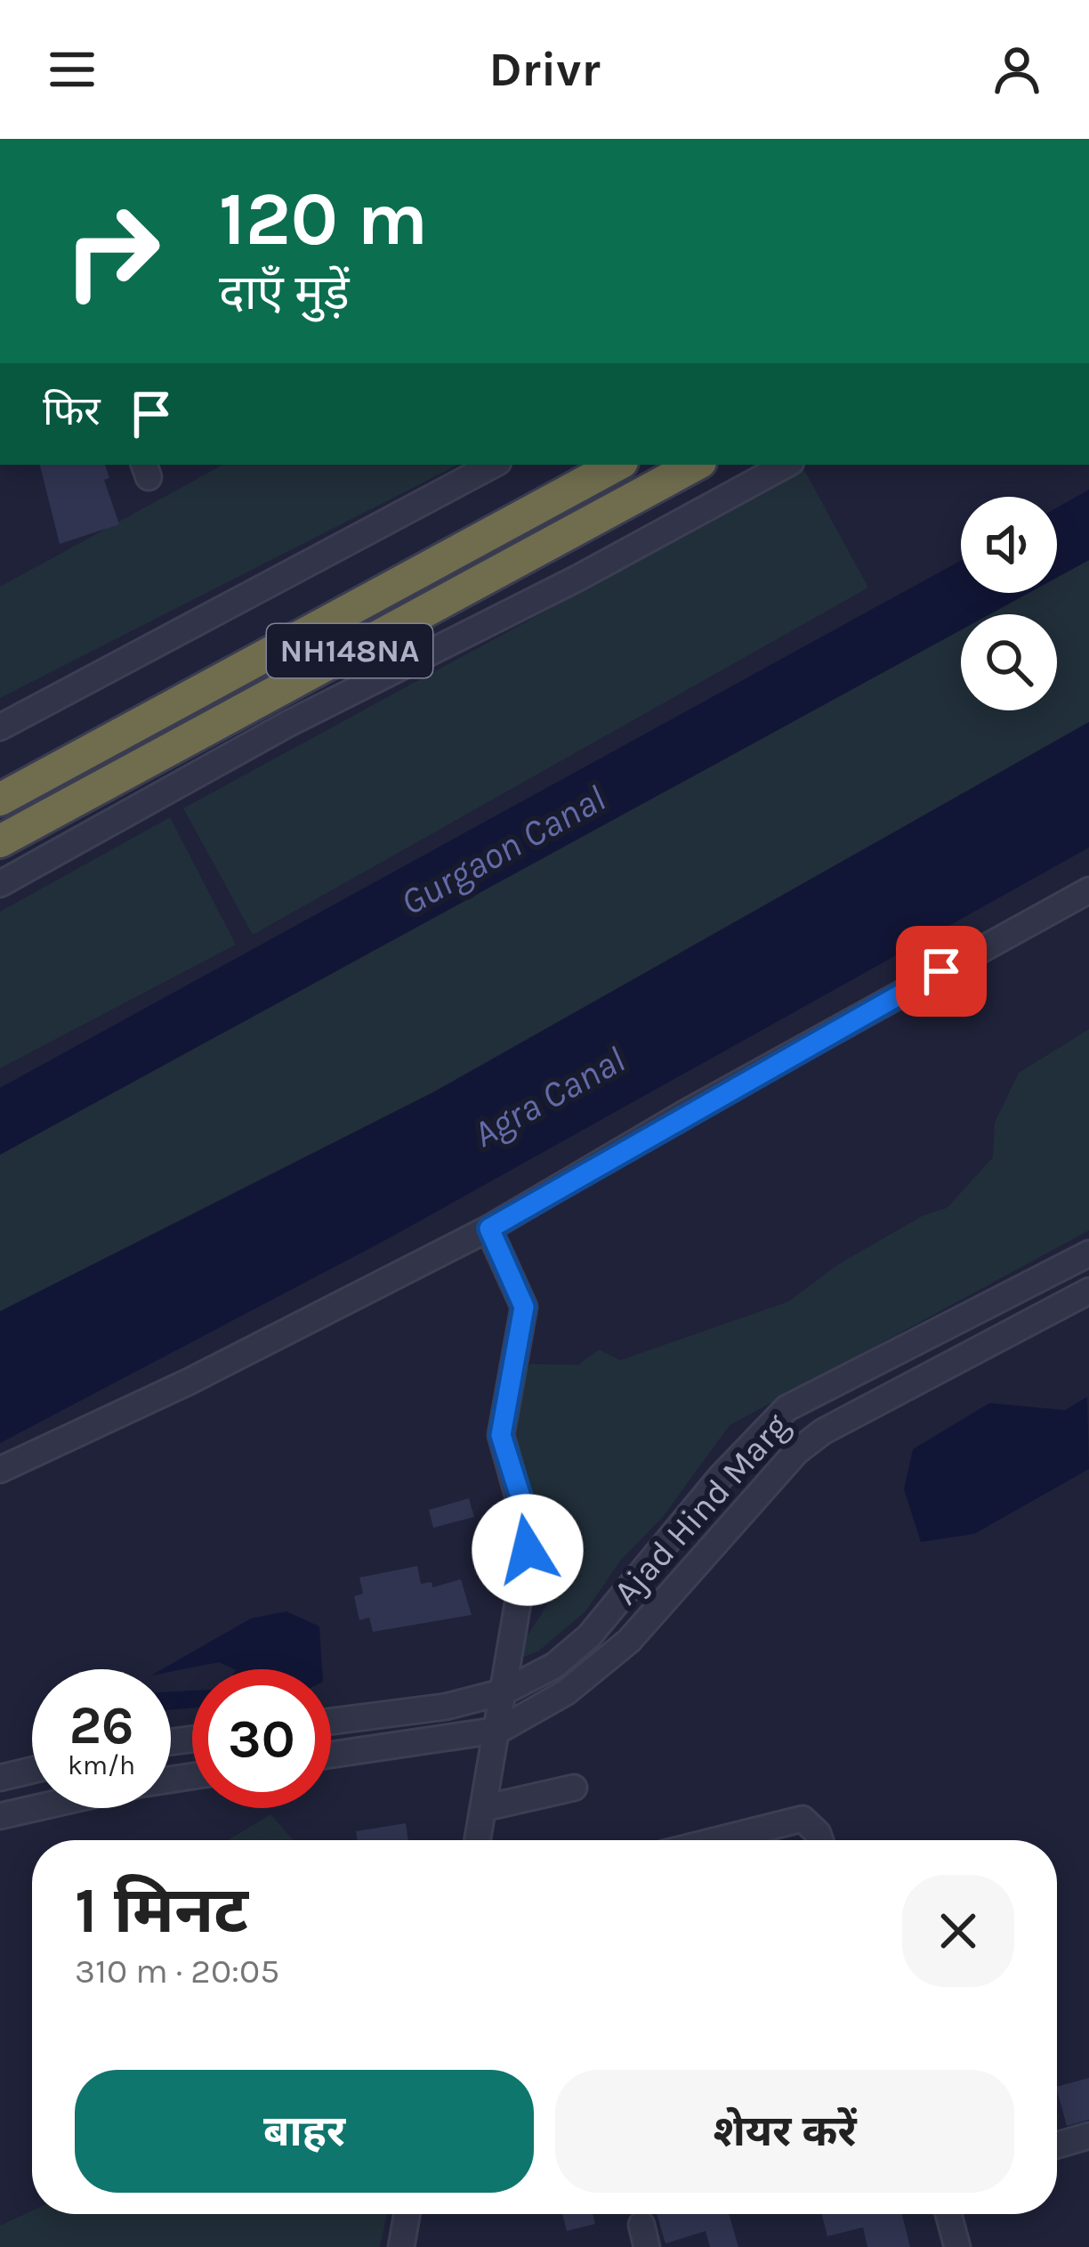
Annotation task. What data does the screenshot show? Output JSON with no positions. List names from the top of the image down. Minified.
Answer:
{"streets":{"highway":["NH148NA"],"street":["Ajad Hind Marg"]},"water":["Gurgaon Canal","Agra Canal"],"page":{"header":"Drivr","turn":["120 m","दाएँ मुड़ें"],"then":"फिर","speed":"26 km/h","limit":"30","heading":["1 मिनट","310 m · 20:05"],"buttons":["बाहर","शेयर करें"]}}
